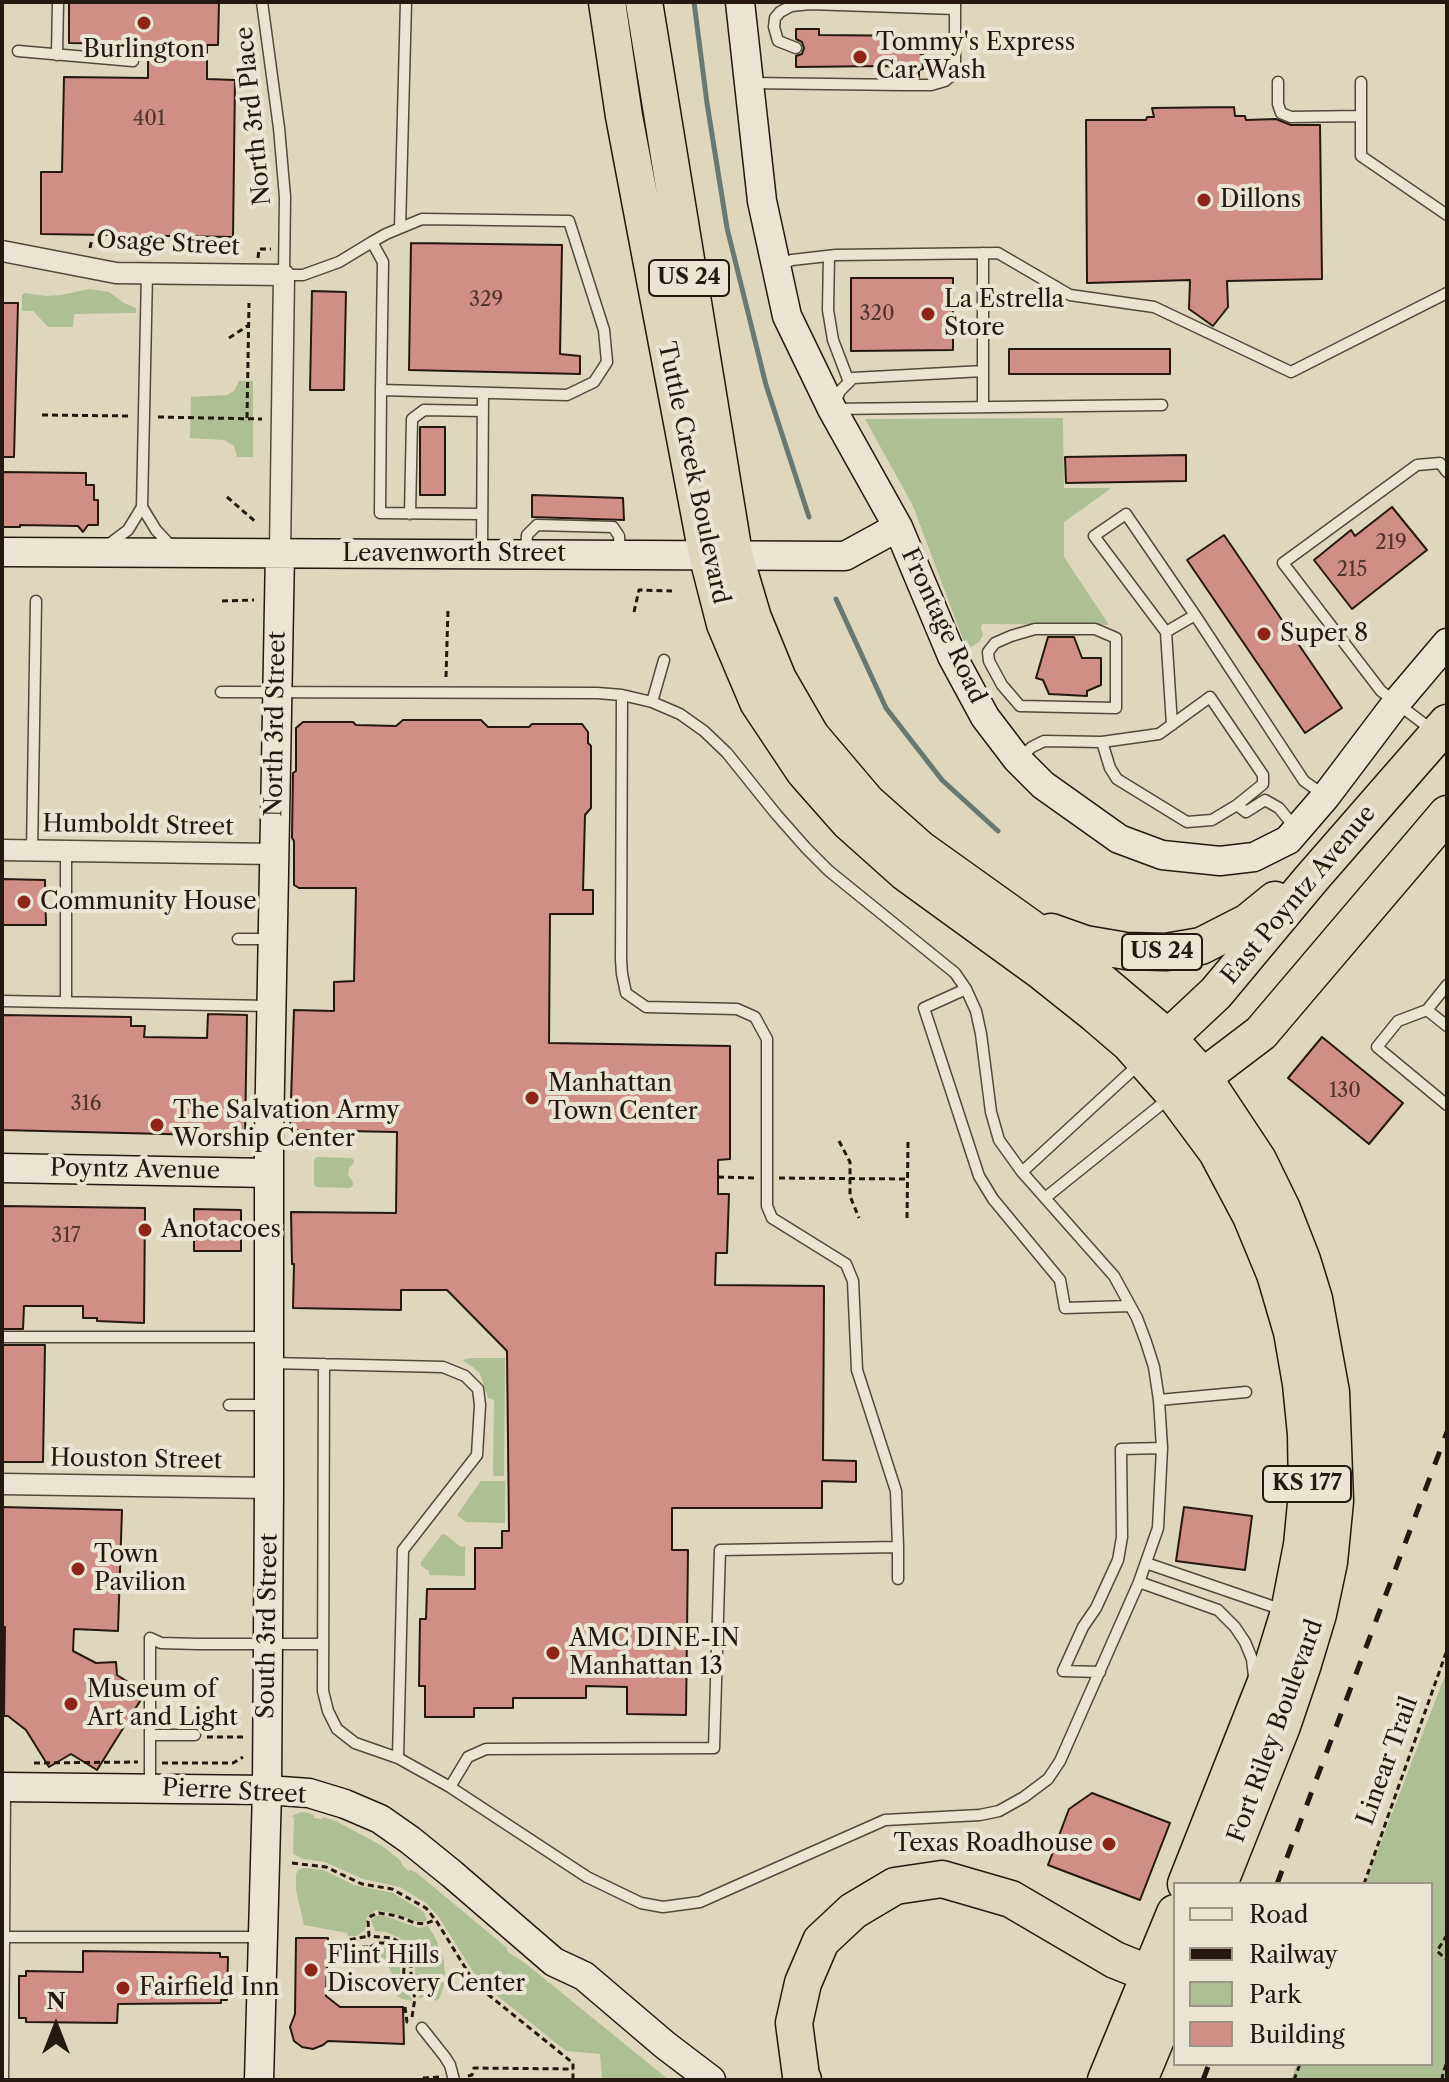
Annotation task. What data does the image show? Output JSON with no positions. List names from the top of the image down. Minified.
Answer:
{"streets":{"highway":["US 24","Tuttle Creek Boulevard","East Poyntz Avenue","KS 177","Fort Riley Boulevard"],"street":["Osage Street","Leavenworth Street","Frontage Road","North 3rd Street","Humboldt Street","Poyntz Avenue","Houston Street","South 3rd Street","Pierre Street"],"lane":["North 3rd Place"],"path":["Linear Trail"]},"crossings":[["North 3rd Place","Osage Street"],["North 3rd Place","North 3rd Street"],["Osage Street","North 3rd Street"],["US 24","Tuttle Creek Boulevard"],["US 24","East Poyntz Avenue"],["Tuttle Creek Boulevard","Leavenworth Street"],["Tuttle Creek Boulevard","East Poyntz Avenue"],["Tuttle Creek Boulevard","Fort Riley Boulevard"],["Leavenworth Street","Frontage Road"],["Leavenworth Street","North 3rd Street"],["North 3rd Street","Humboldt Street"],["North 3rd Street","Poyntz Avenue"],["North 3rd Street","South 3rd Street"],["Poyntz Avenue","South 3rd Street"],["Houston Street","South 3rd Street"],["South 3rd Street","Pierre Street"]],"places":["Burlington","Tommy's Express Car Wash","Dillons","La Estrella Store","Super 8","Community House","Manhattan Town Center","The Salvation Army Worship Center","Anotacoes","Town Pavilion","AMC DINE-IN Manhattan 13","Museum of Art and Light","Texas Roadhouse","Flint Hills Discovery Center","Fairfield Inn"],"house_numbers":["401","329","320","219","215","130","316","317"],"legend":["Road","Railway","Park","Building"],"north":"top"}
